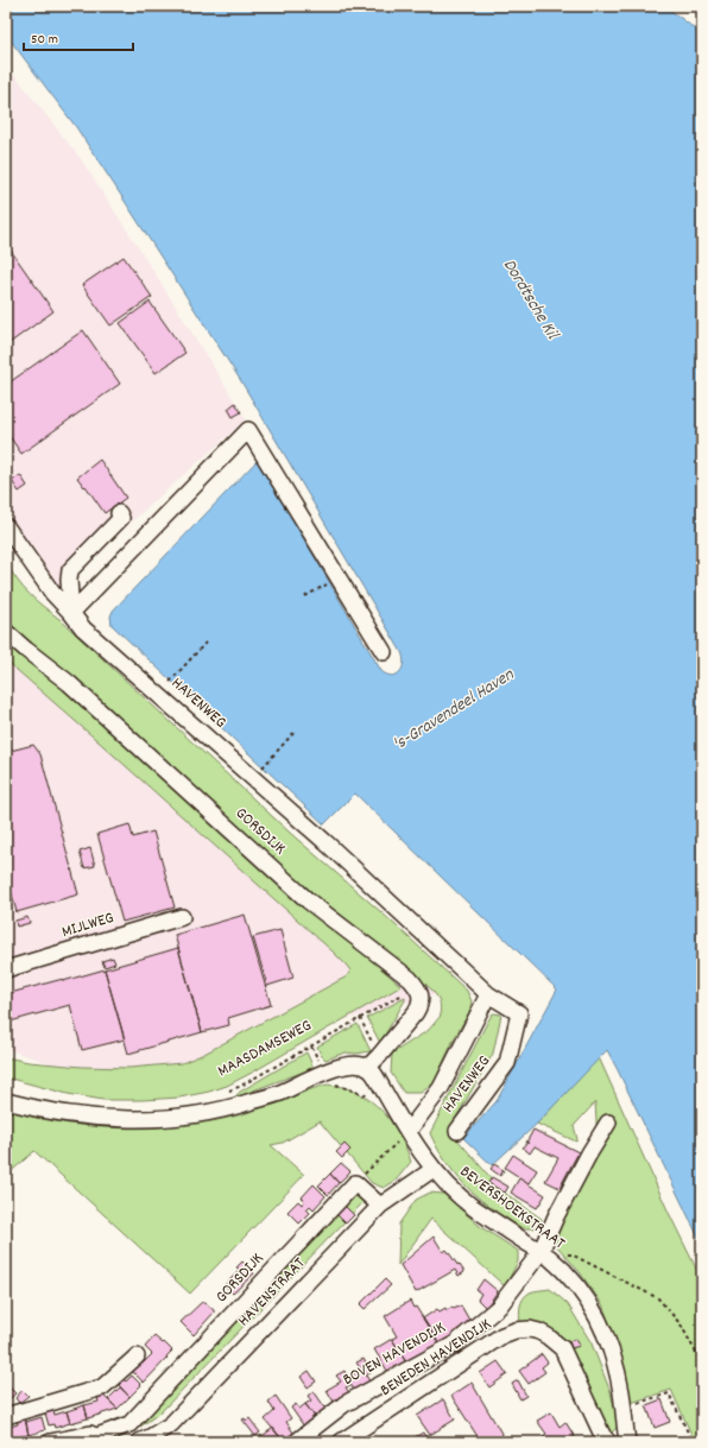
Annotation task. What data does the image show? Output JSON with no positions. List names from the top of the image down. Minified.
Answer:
{"streets":{"street":["HAVENWEG","GORSDIJK","MIJLWEG","BEVERSHOEKSTRAAT","HAVENSTRAAT","BOVEN HAVENDIJK","BENEDEN HAVENDIJK"],"path":["MAASDAMSEWEG"]},"crossings":[["HAVENWEG","BEVERSHOEKSTRAAT"],["GORSDIJK","MAASDAMSEWEG"],["BEVERSHOEKSTRAAT","HAVENSTRAAT"],["BEVERSHOEKSTRAAT","BOVEN HAVENDIJK"]],"water":["Dordtsche Kil","'s-Gravendeel Haven"],"scale_bar":"50 m"}
